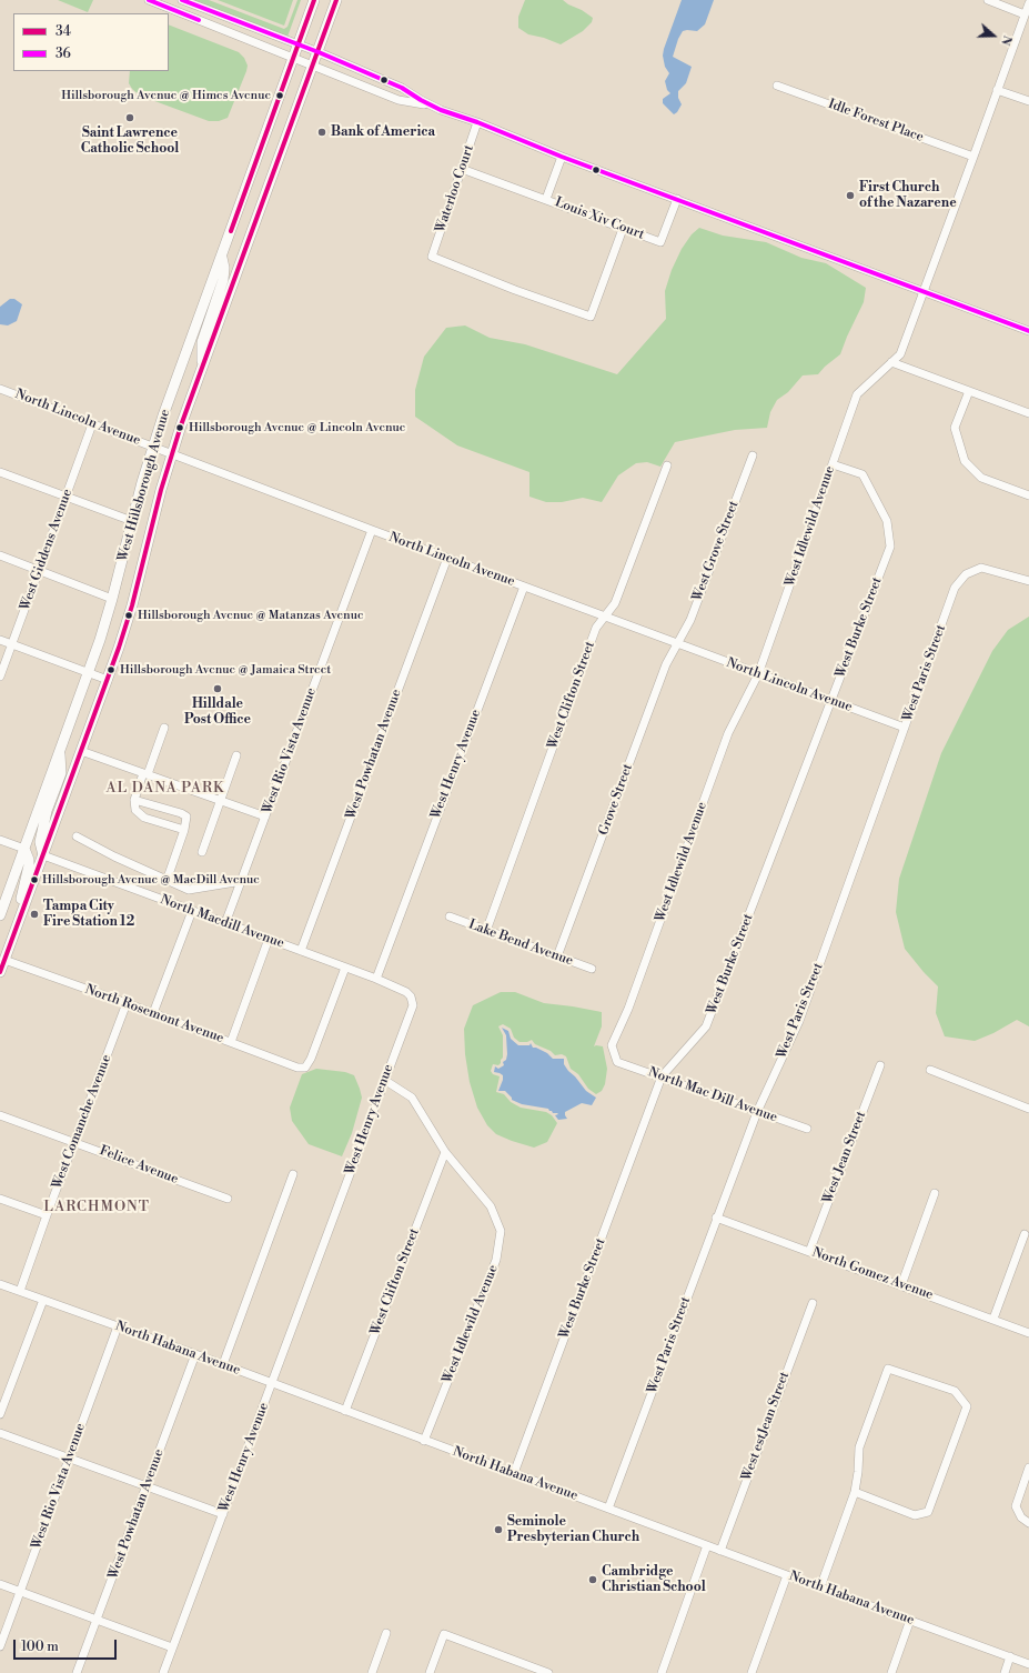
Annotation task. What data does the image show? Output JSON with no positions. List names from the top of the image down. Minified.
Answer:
{"streets":{"main road":["West Hillsborough Avenue"],"street":["Idle Forest Place","Waterloo Court","Louis Xiv Court","North Lincoln Avenue","West Idlewild Avenue","West Giddens Avenue","West Grove Street","West Burke Street","West Paris Street","West Clifton Street","West Rio Vista Avenue","West Powhatan Avenue","West Henry Avenue","Grove Street","North Macdill Avenue","Lake Bend Avenue","North Rosemont Avenue","North Mac Dill Avenue","West Comanche Avenue","West Jean Street","Felice Avenue","North Gomez Avenue","North Habana Avenue","West estJean Street"]},"crossings":[["Idle Forest Place","West Idlewild Avenue"],["Waterloo Court","Louis Xiv Court"],["North Lincoln Avenue","West Hillsborough Avenue"],["North Lincoln Avenue","West Idlewild Avenue"],["North Lincoln Avenue","West Giddens Avenue"],["North Lincoln Avenue","West Grove Street"],["North Lincoln Avenue","West Burke Street"],["North Lincoln Avenue","West Paris Street"],["North Lincoln Avenue","West Clifton Street"],["North Lincoln Avenue","West Rio Vista Avenue"],["North Lincoln Avenue","West Powhatan Avenue"],["North Lincoln Avenue","West Henry Avenue"],["North Lincoln Avenue","Grove Street"],["West Hillsborough Avenue","North Macdill Avenue"],["West Hillsborough Avenue","North Rosemont Avenue"],["West Idlewild Avenue","West Burke Street"],["West Idlewild Avenue","West Clifton Street"],["West Idlewild Avenue","North Mac Dill Avenue"],["West Idlewild Avenue","North Habana Avenue"],["West Grove Street","Grove Street"],["West Burke Street","North Mac Dill Avenue"],["West Burke Street","North Habana Avenue"],["West Paris Street","North Mac Dill Avenue"],["West Paris Street","North Gomez Avenue"],["West Paris Street","North Habana Avenue"],["West Clifton Street","Lake Bend Avenue"],["West Clifton Street","North Habana Avenue"],["West Rio Vista Avenue","North Macdill Avenue"],["West Rio Vista Avenue","North Habana Avenue"],["West Powhatan Avenue","North Macdill Avenue"],["West Powhatan Avenue","North Habana Avenue"],["West Henry Avenue","North Macdill Avenue"],["West Henry Avenue","North Habana Avenue"],["Grove Street","Lake Bend Avenue"],["North Macdill Avenue","North Rosemont Avenue"],["North Rosemont Avenue","West Comanche Avenue"],["West Comanche Avenue","Felice Avenue"],["West Comanche Avenue","North Habana Avenue"],["West Jean Street","North Gomez Avenue"],["North Habana Avenue","West estJean Street"]],"districts":["AL DANA PARK","LARCHMONT"],"places":["Hillsborough Avenue @ Himes Avenue","Saint Lawrence Catholic School","Bank of America","First Church of the Nazarene","Hillsborough Avenue @ Lincoln Avenue","Hillsborough Avenue @ Matanzas Avenue","Hillsborough Avenue @ Jamaica Street","Hilldale Post Office","Hillsborough Avenue @ MacDill Avenue","Tampa City Fire Station 12","Seminole Presbyterian Church","Cambridge Christian School"],"lines":["transit line 34","transit line 36"],"legend":["34","36"],"scale_bar":"100 m","north":"right"}
